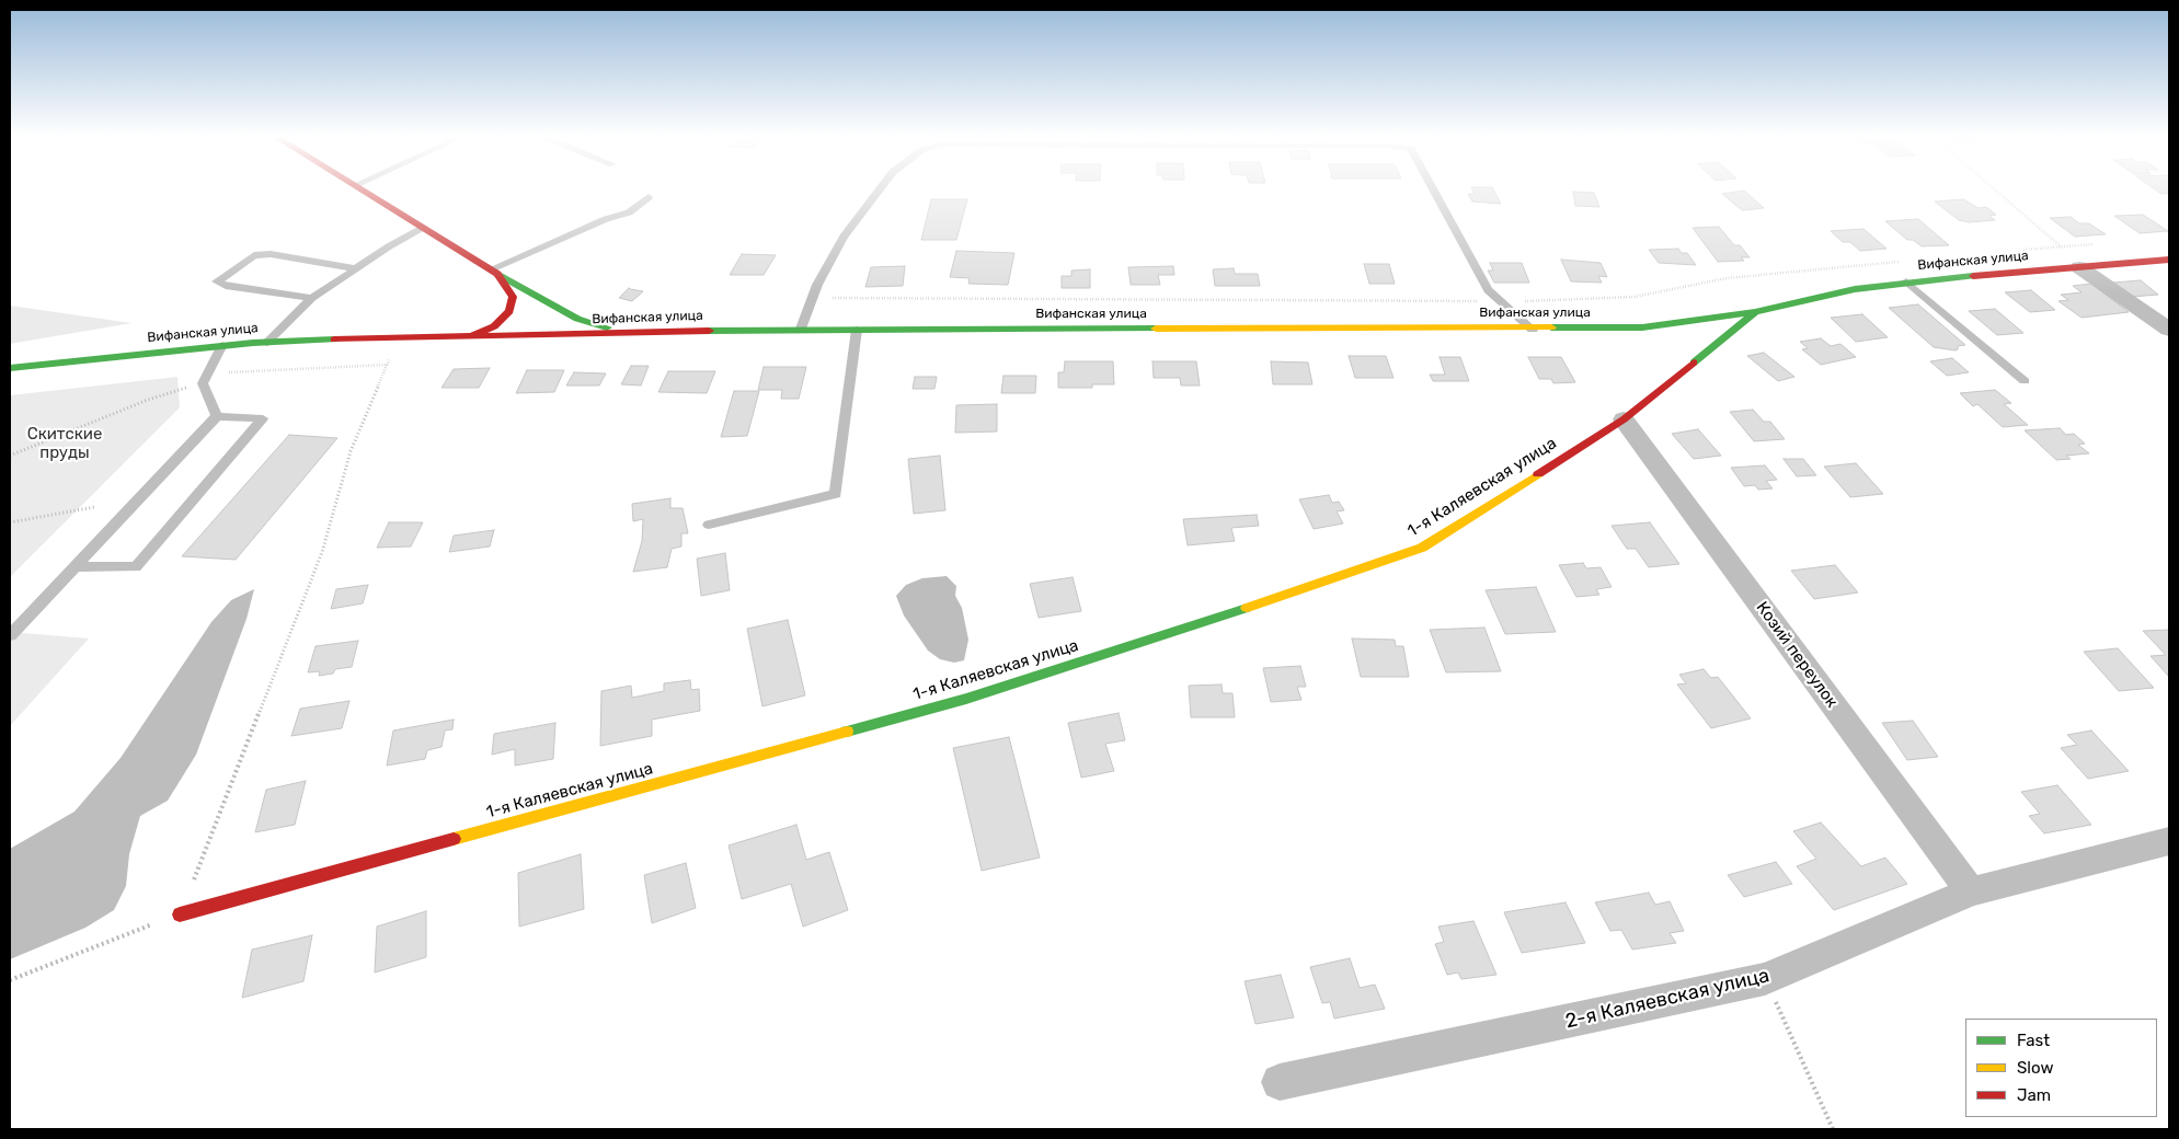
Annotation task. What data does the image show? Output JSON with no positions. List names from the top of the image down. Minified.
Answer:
{"streets":{"main road":["Вифанская улица","1-я Каляевская улица"],"street":["Козий переулок","2-я Каляевская улица"]},"crossings":[["Вифанская улица","1-я Каляевская улица"],["1-я Каляевская улица","Козий переулок"],["Козий переулок","2-я Каляевская улица"]],"parks":["Скитские пруды"],"legend":["Fast","Slow","Jam"]}
